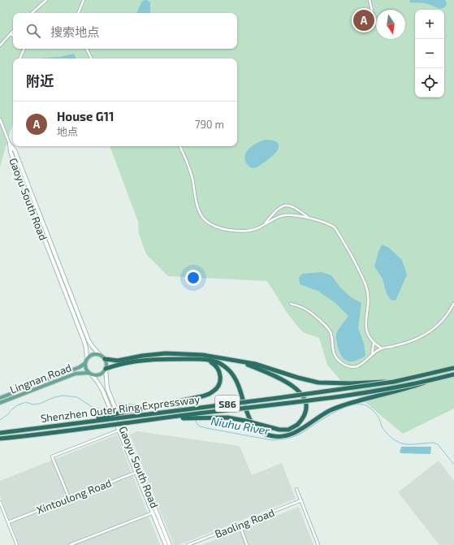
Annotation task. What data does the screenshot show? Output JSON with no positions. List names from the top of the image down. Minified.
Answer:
{"streets":{"highway":["S86","Shenzhen Outer Ring Expressway"],"main road":["Lingnan Road"],"street":["Gaoyu South Road","Xintoulong Road","Baoling Road"]},"crossings":[["Gaoyu South Road","Lingnan Road"],["Gaoyu South Road","Xintoulong Road"]],"water":["Niuhu River"],"north":"bottom","page":{"pins":"A","map_buttons":["+","−"],"search":"搜索地点","heading":"附近","list":[{"mark":"A","name":"House G11","note":"地点","value":"790 m"}]}}
